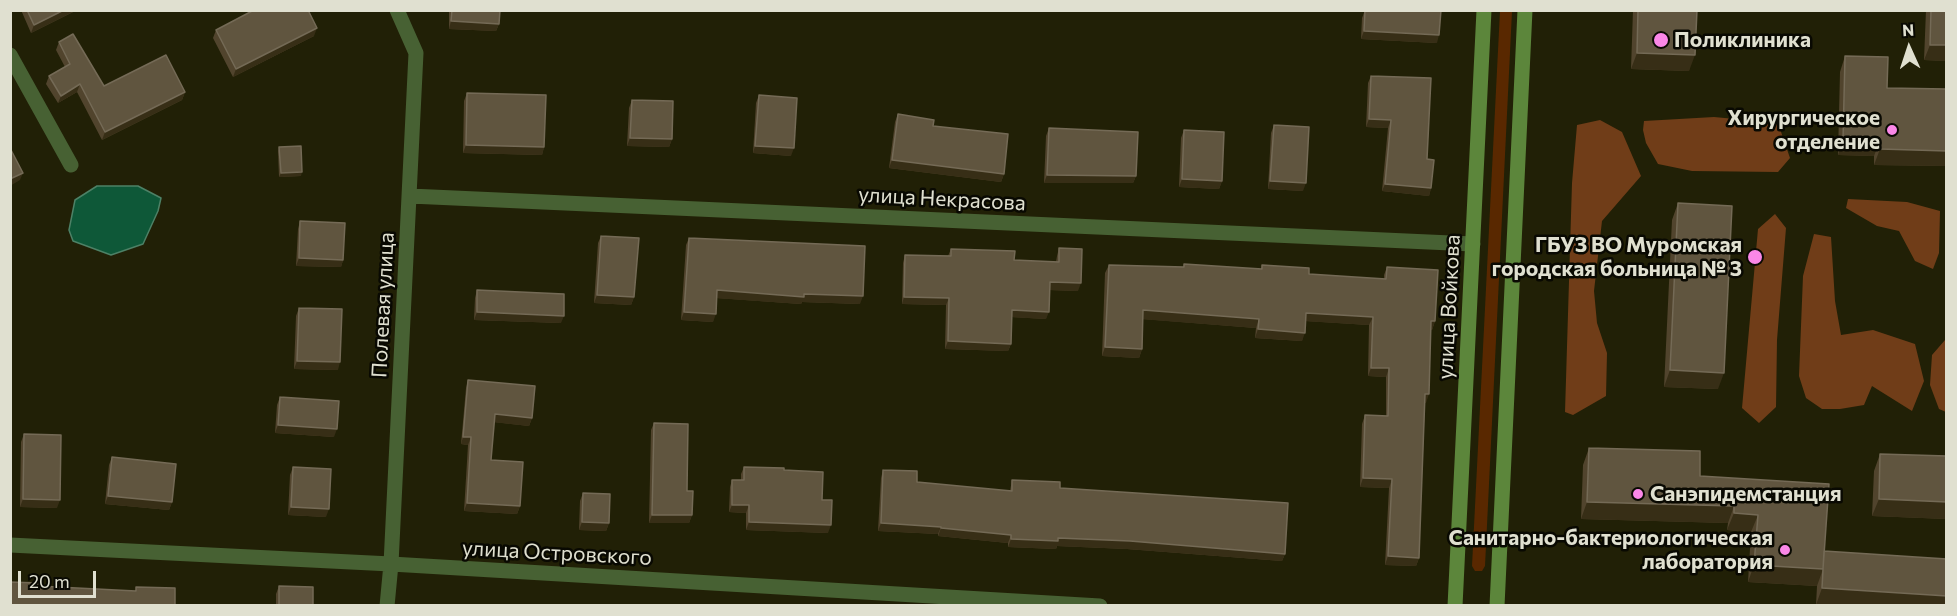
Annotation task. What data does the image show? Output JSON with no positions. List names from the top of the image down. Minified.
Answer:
{"streets":{"main road":["улица Войкова"],"street":["улица Некрасова","Полевая улица","улица Островского"]},"crossings":[["улица Некрасова","Полевая улица"],["улица Некрасова","улица Войкова"],["Полевая улица","улица Островского"]],"places":["Поликлиника","Хирургическое отделение","ГБУЗ ВО Муромская городская больница № 3","Cанэпидемстанция","Санитарно-бактериологическая лаборатория"],"scale_bar":"20 m","north":"top"}
